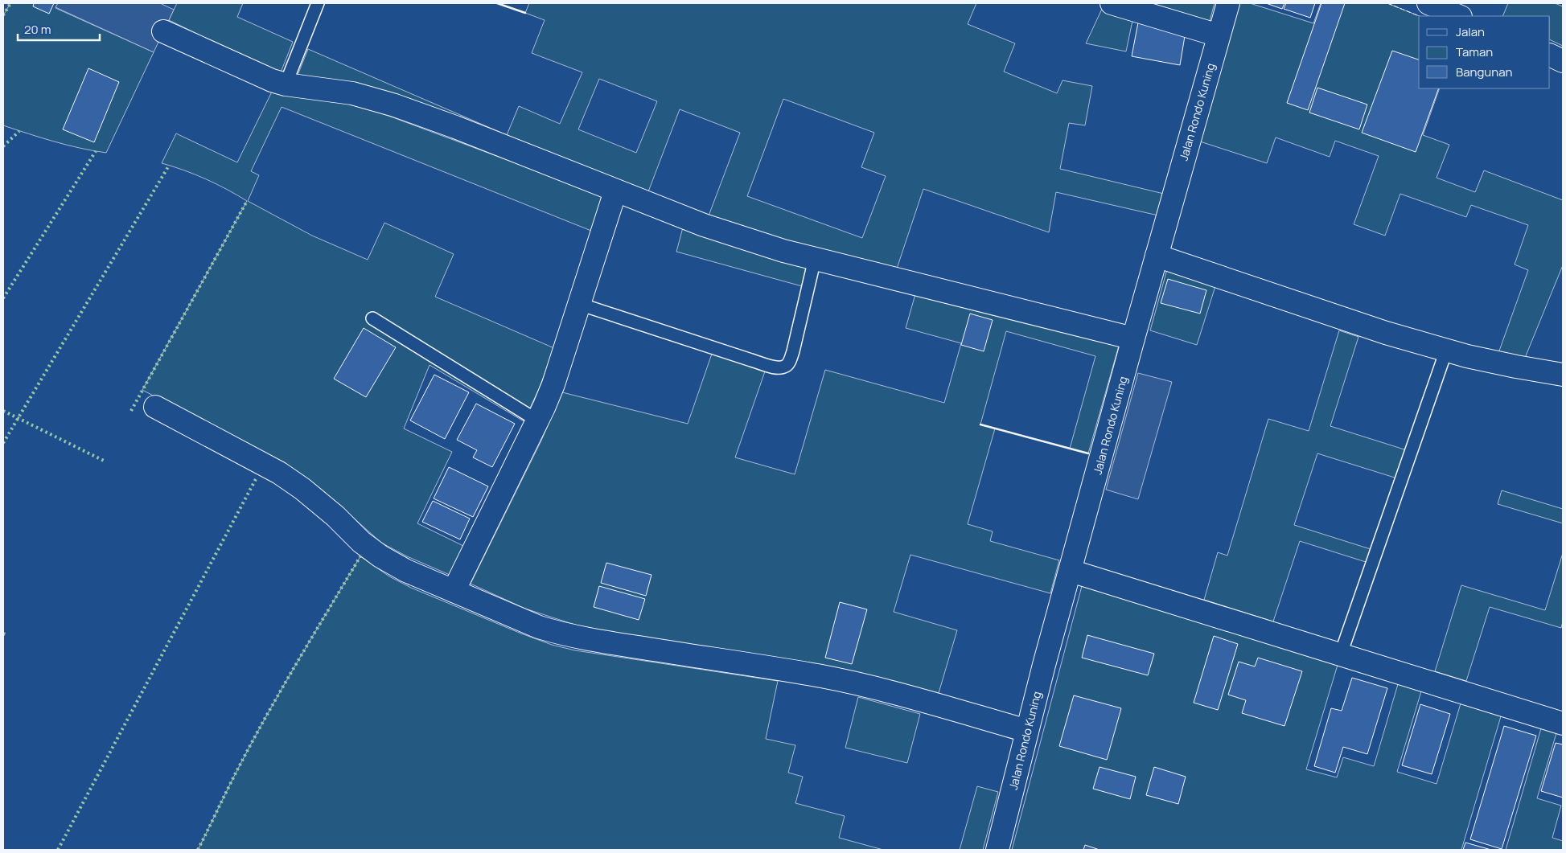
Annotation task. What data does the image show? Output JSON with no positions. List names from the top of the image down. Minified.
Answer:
{"streets":{"street":["Jalan Rondo Kuning"]},"legend":["Jalan","Taman","Bangunan"],"scale_bar":"20 m"}
